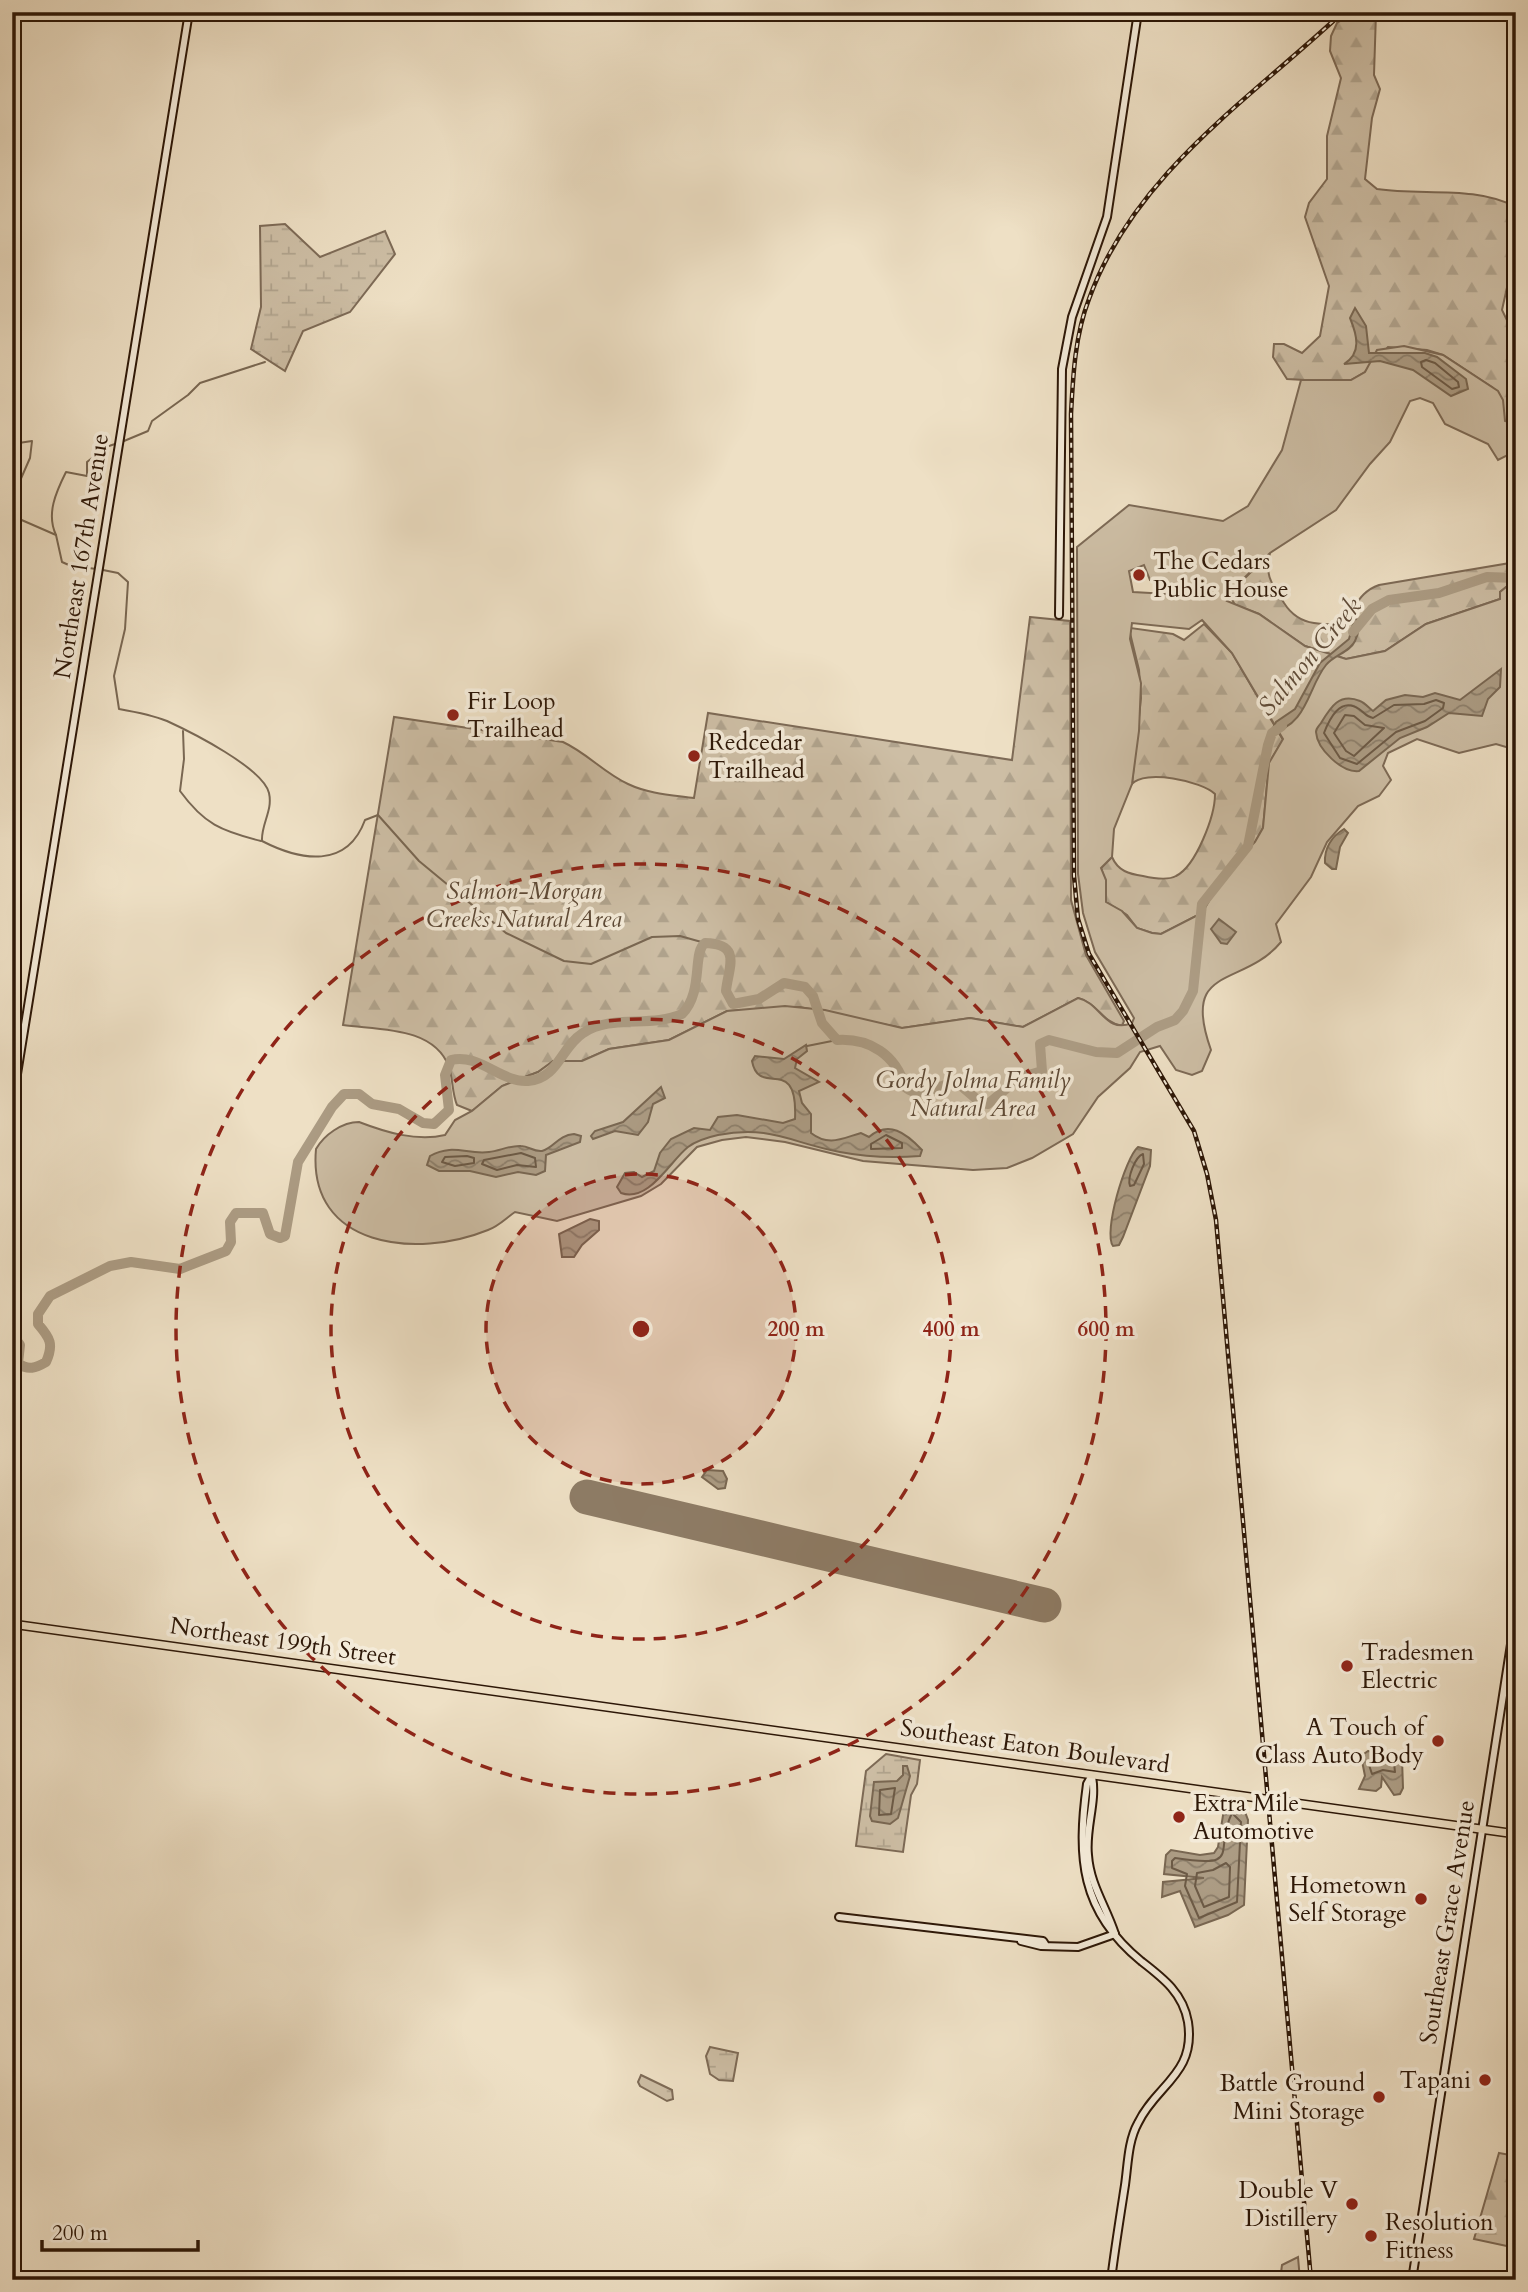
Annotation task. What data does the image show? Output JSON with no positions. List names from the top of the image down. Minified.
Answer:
{"streets":{"main road":["Northeast 199th Street","Southeast Eaton Boulevard"],"street":["Northeast 167th Avenue","Southeast Grace Avenue"]},"crossings":[["Northeast 199th Street","Southeast Eaton Boulevard"],["Southeast Eaton Boulevard","Southeast Grace Avenue"]],"water":["Salmon Creek"],"parks":["Salmon-Morgan Creeks Natural Area","Gordy Jolma Family Natural Area"],"places":["The Cedars Public House","Fir Loop Trailhead","Redcedar Trailhead","Tradesmen Electric","A Touch of Class Auto Body","Extra Mile Automotive","Hometown Self Storage","Tapani","Battle Ground Mini Storage","Double V Distillery","Resolution Fitness"],"scale_bar":"200 m","rings":["200 m","400 m","600 m"]}
